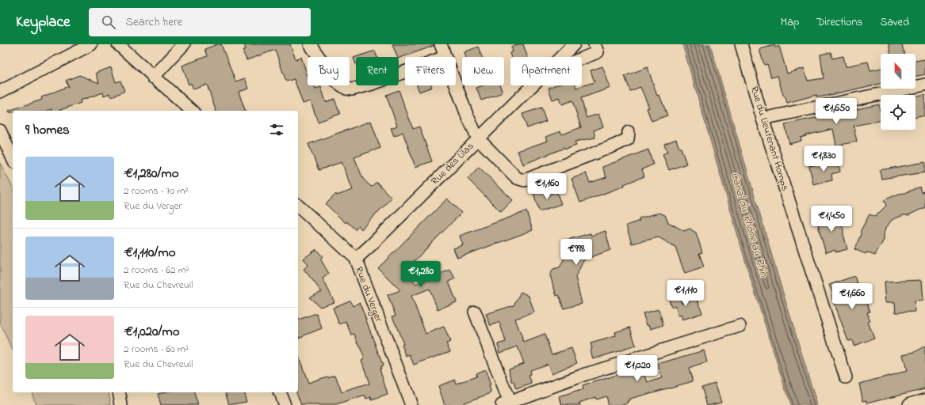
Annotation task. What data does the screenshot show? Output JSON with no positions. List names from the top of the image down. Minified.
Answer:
{"streets":{"street":["Rue du Lieutenant Homps","Rue des Lilas","Rue du Verger"]},"crossings":[["Rue des Lilas","Rue du Verger"]],"water":["Canal du Rhône au Rhin"],"north":"top","page":{"header":"Keyplace","search":"Search here","nav":["Map","Directions","Saved"],"chip":["Buy","Rent","Filters","New","Apartment"],"price":["€1,650","€1,830","€1,160","€1,450","€998","€1,280","€1,110","€1,660","€1,020"],"heading":"9 homes","list":[{"name":"€1,280/mo","note":"2 rooms · 70 m² · Rue du Verger"},{"name":"€1,110/mo","note":"2 rooms · 62 m² · Rue du Chevreuil"},{"name":"€1,020/mo","note":"2 rooms · 60 m² · Rue du Chevreuil"}]}}
